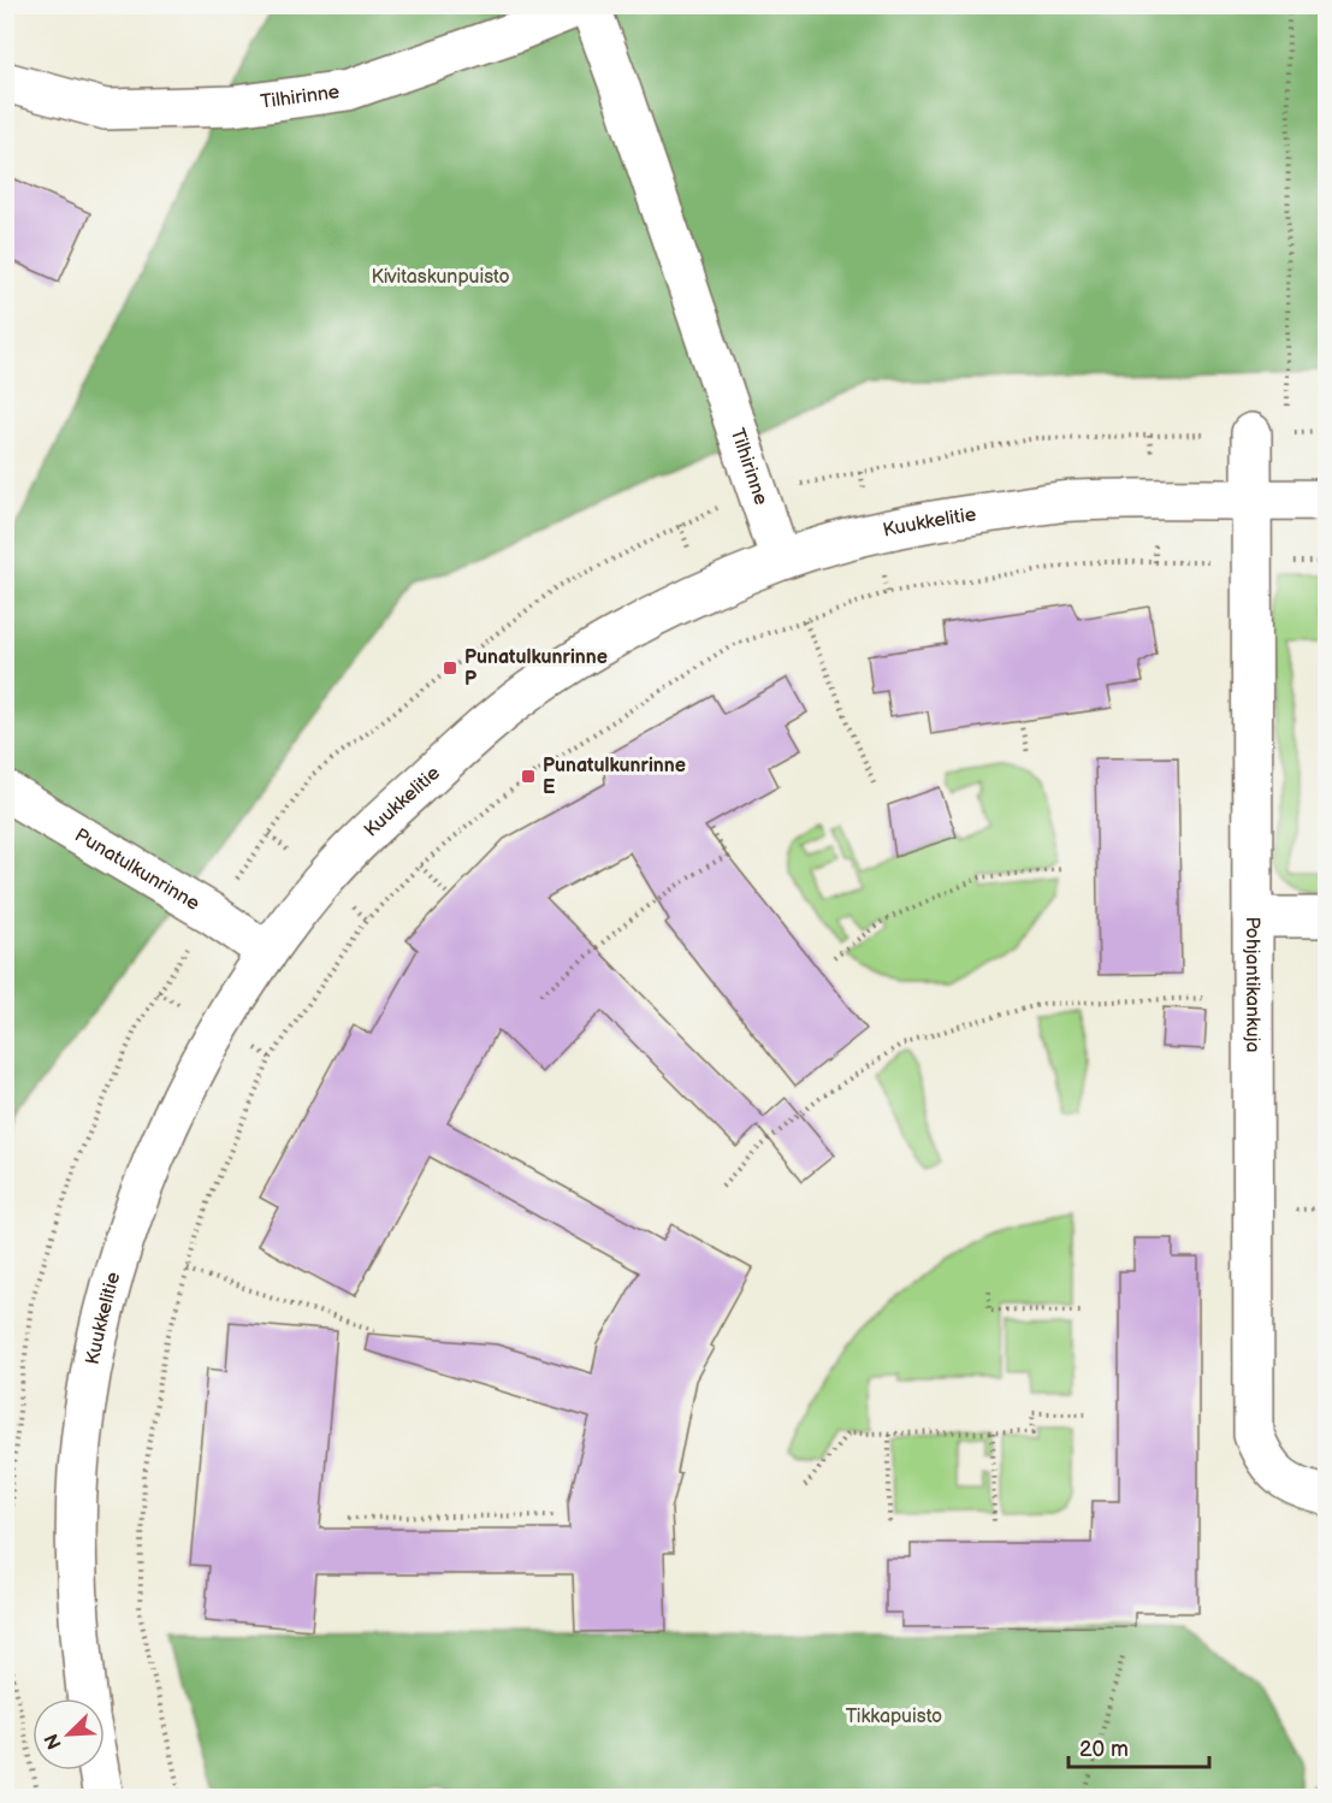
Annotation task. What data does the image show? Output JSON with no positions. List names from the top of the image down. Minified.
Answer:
{"streets":{"street":["Tilhirinne","Kuukkelitie","Punatulkunrinne","Pohjantikankuja"]},"crossings":[["Tilhirinne","Kuukkelitie"],["Kuukkelitie","Punatulkunrinne"],["Kuukkelitie","Pohjantikankuja"]],"parks":["Kivitaskunpuisto","Tikkapuisto"],"places":{"transit":["Punatulkunrinne P","Punatulkunrinne E"]},"scale_bar":"20 m","north":"bottom left"}
